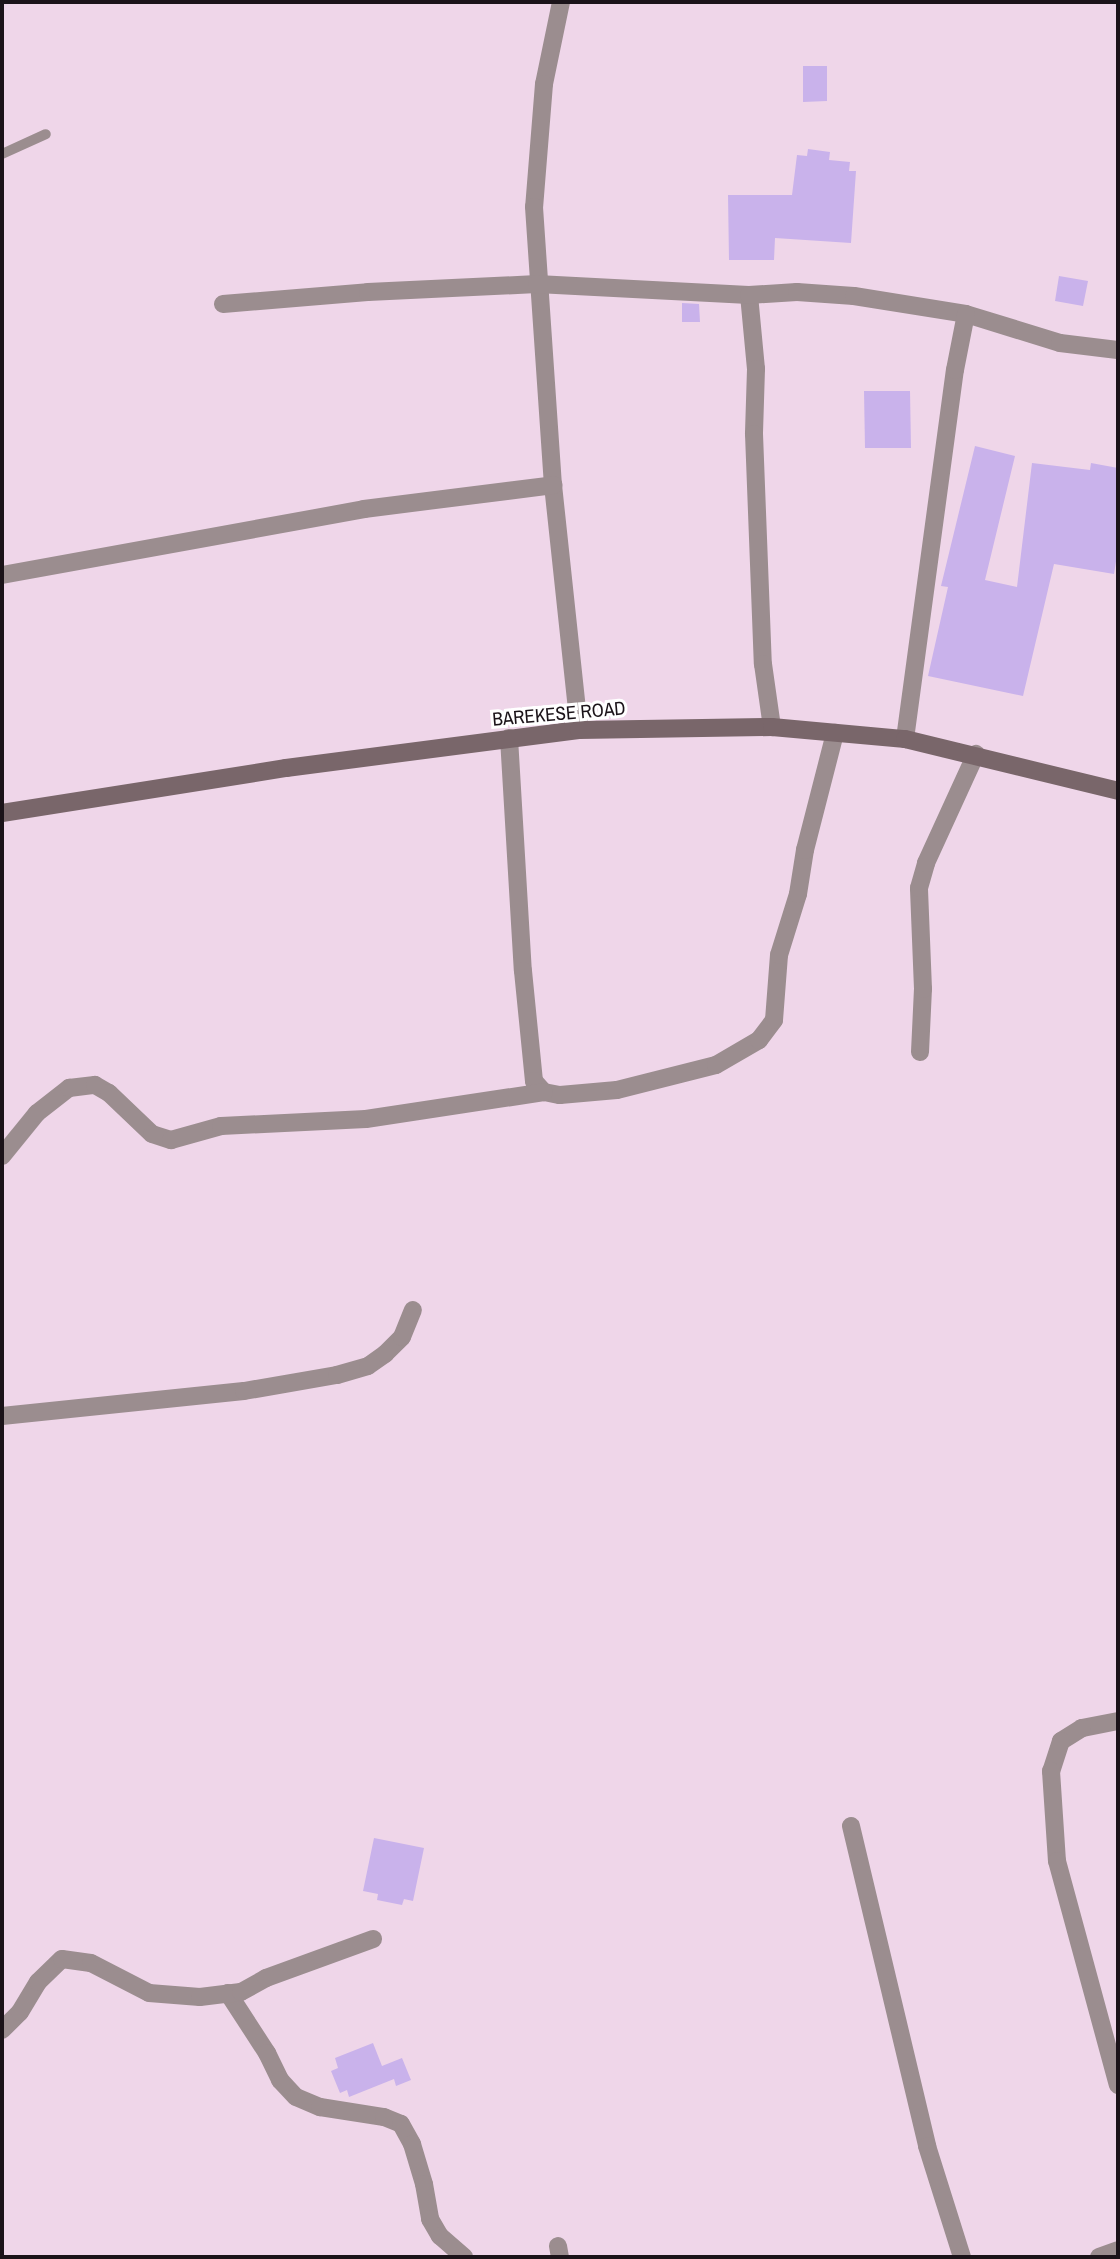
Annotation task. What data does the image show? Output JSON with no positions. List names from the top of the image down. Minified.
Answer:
{"streets":{"main road":["BAREKESE ROAD"]}}
